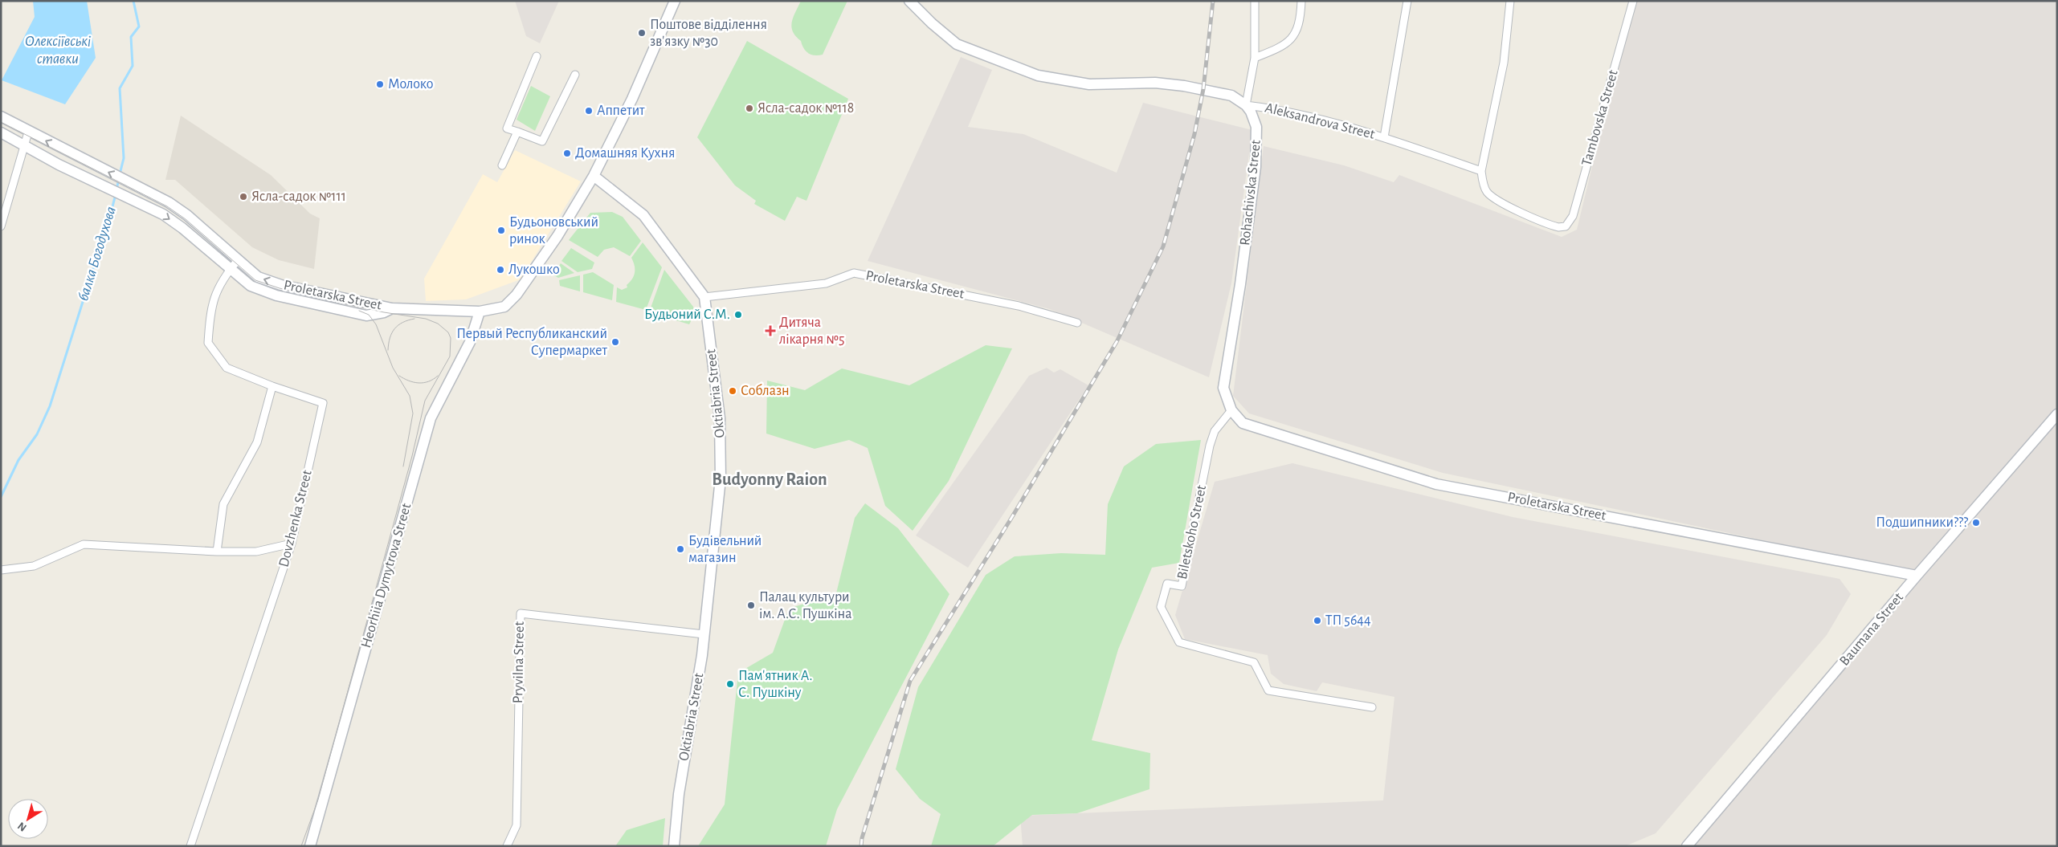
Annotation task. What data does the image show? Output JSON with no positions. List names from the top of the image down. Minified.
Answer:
{"streets":{"main road":["Aleksandrova Street","Rohachivska Street","Proletarska Street","Oktiabria Street","Heorhiia Dymytrova Street","Baumana Street"],"street":["Tambovska Street","Dovzhenka Street","Biletskoho Street","Pryvilna Street"]},"crossings":[["Tambovska Street","Aleksandrova Street"],["Aleksandrova Street","Rohachivska Street"],["Rohachivska Street","Proletarska Street"],["Proletarska Street","Oktiabria Street"],["Proletarska Street","Dovzhenka Street"],["Proletarska Street","Biletskoho Street"],["Proletarska Street","Baumana Street"],["Oktiabria Street","Pryvilna Street"]],"districts":["Budyonny Raion"],"water":["Олексіївські ставки","балка Богодухова"],"places":{"other":["Поштове відділення зв'язку №30","Молоко","Ясла-садок №118","Аппетит","Домашняя Кухня","Ясла-садок №111","Будьоновський ринок","Лукошко","Будьоний С.М.","Первый Республиканский Супермаркет","Соблазн","Подшипники???","Будівельний магазин","Палац культури ім. А.С. Пушкіна","ТП 5644","Пам'ятник А. С. Пушкіну"],"health":["Дитяча лікарня №5"]},"north":"bottom left"}
